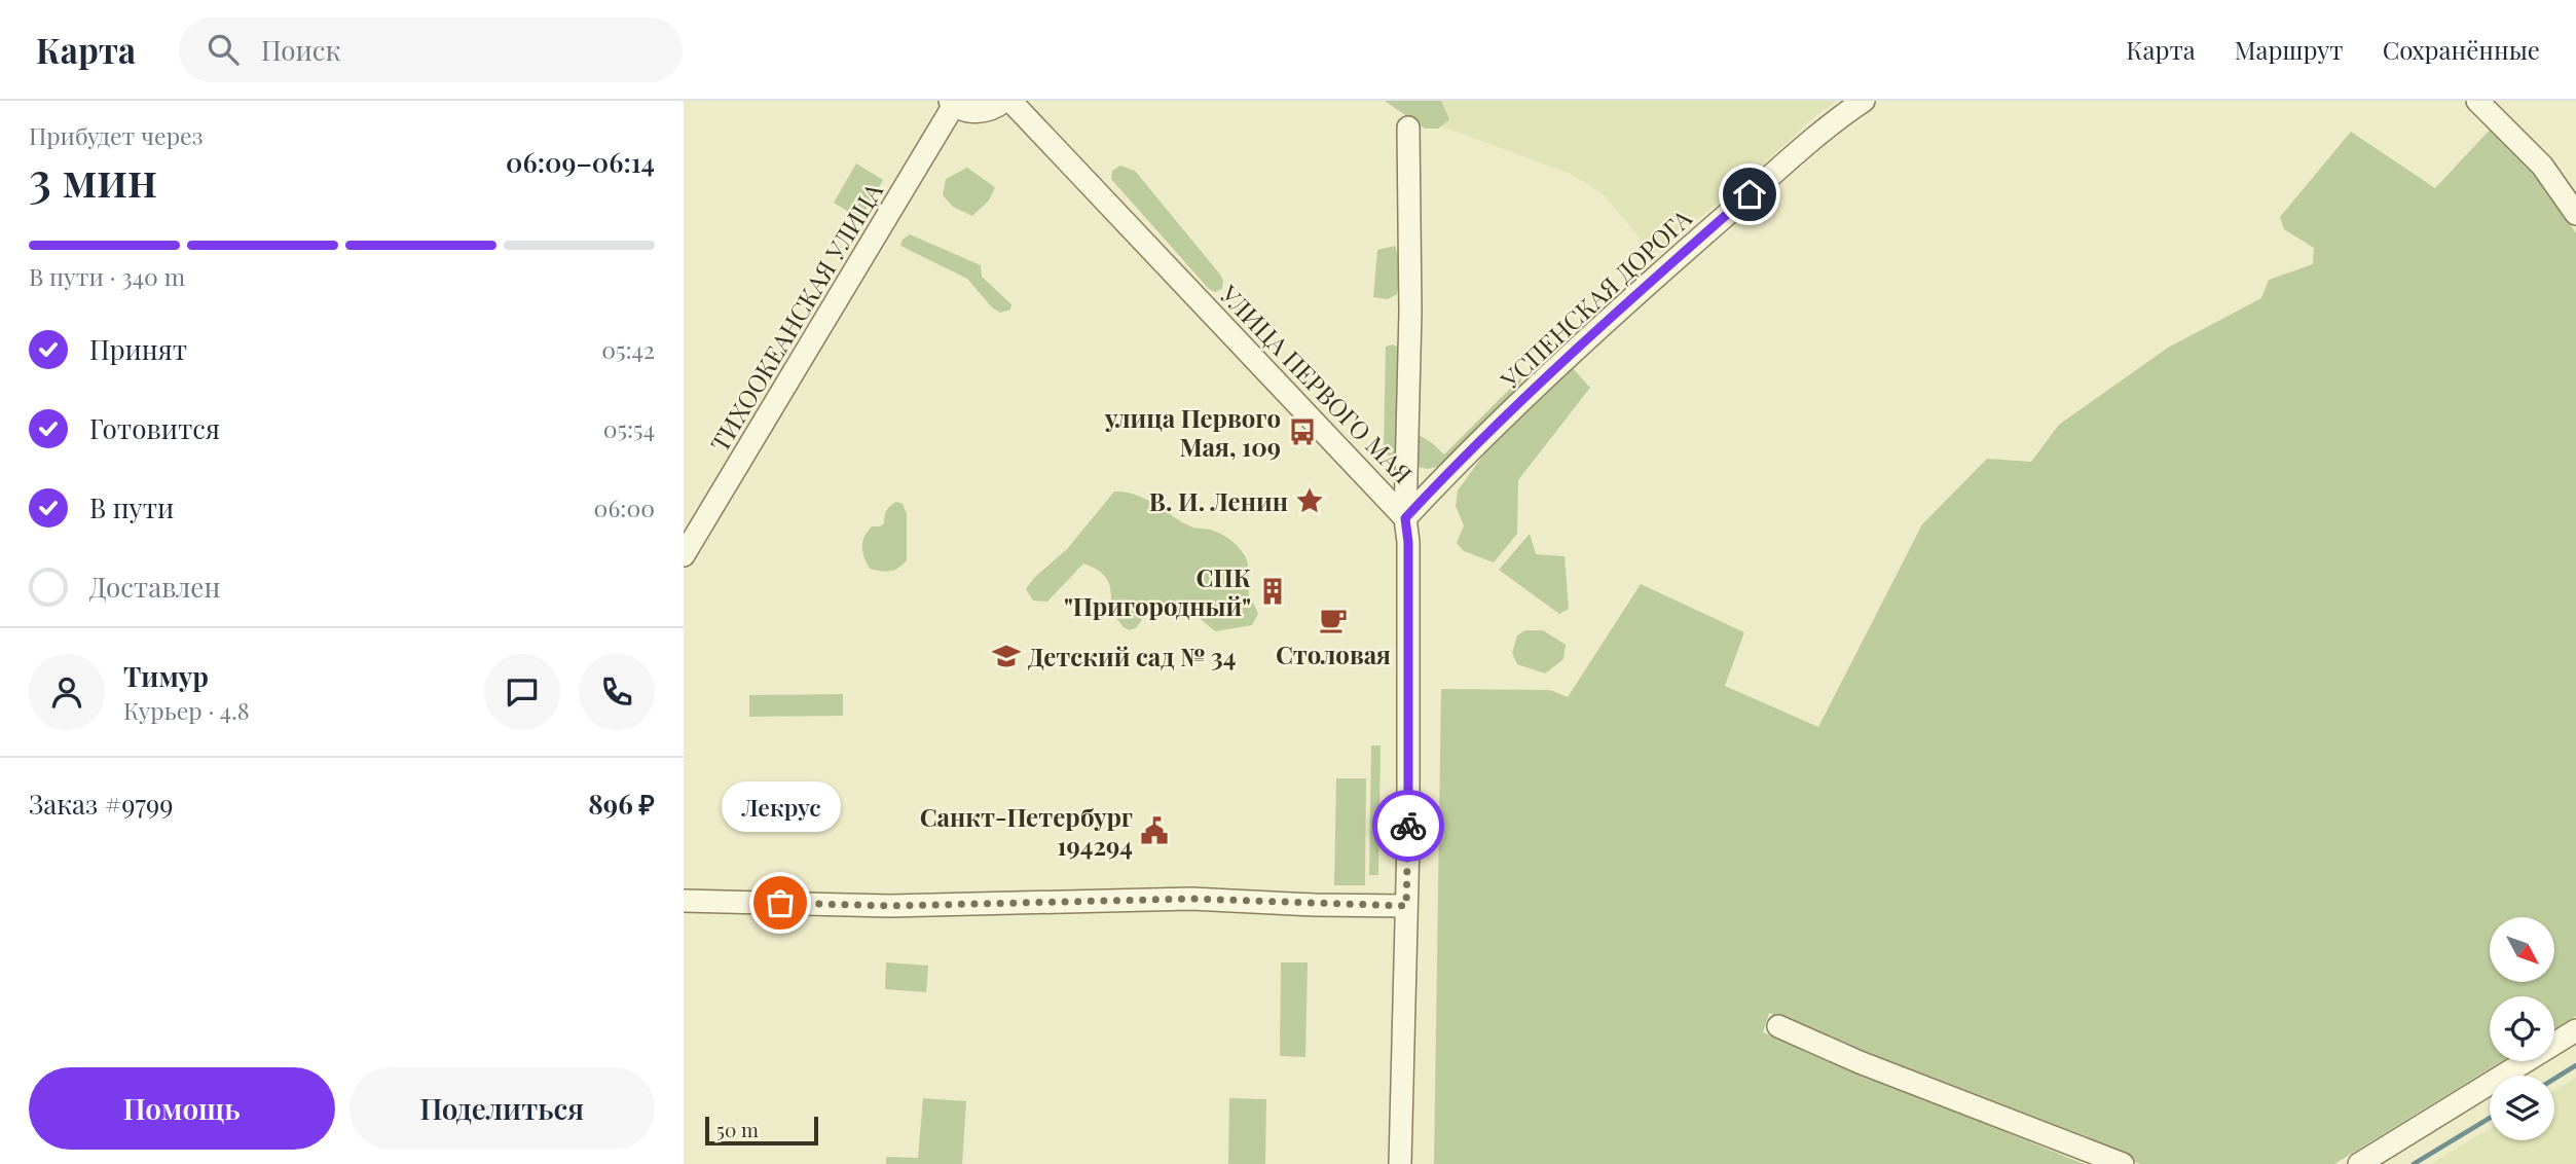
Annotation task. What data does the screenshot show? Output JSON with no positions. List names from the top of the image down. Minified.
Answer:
{"streets":{"street":["УСПЕНСКАЯ ДОРОГА","ТИХООКЕАНСКАЯ УЛИЦА","УЛИЦА ПЕРВОГО МАЯ"]},"crossings":[["УСПЕНСКАЯ ДОРОГА","УЛИЦА ПЕРВОГО МАЯ"]],"places":{"bus stop":["улица Первого Мая, 109"],"place":["В. И. Ленин"],"building":["СПК \"Пригородный\""],"cafe":["Столовая"],"school or university":["Детский сад № 34"],"public building":["Санкт-Петербург 194294"],"other":["Лекрус"]},"scale_bar":"50 m","north":"bottom right","page":{"header":"Карта","search":"Поиск","nav":["Карта","Маршрут","Сохранённые"],"heading":["3 мин","Прибудет через","06:09–06:14"],"panel":["Тимур","Курьер · 4.8","Заказ #9799","896 ₽"],"bar":"В пути · 340 m","list":[["Принят","05:42"],["Готовится","05:54"],["В пути","06:00"],"Доставлен"],"bubble":"Лекрус","buttons":["Помощь","Поделиться"],"scale":"50 m"}}
